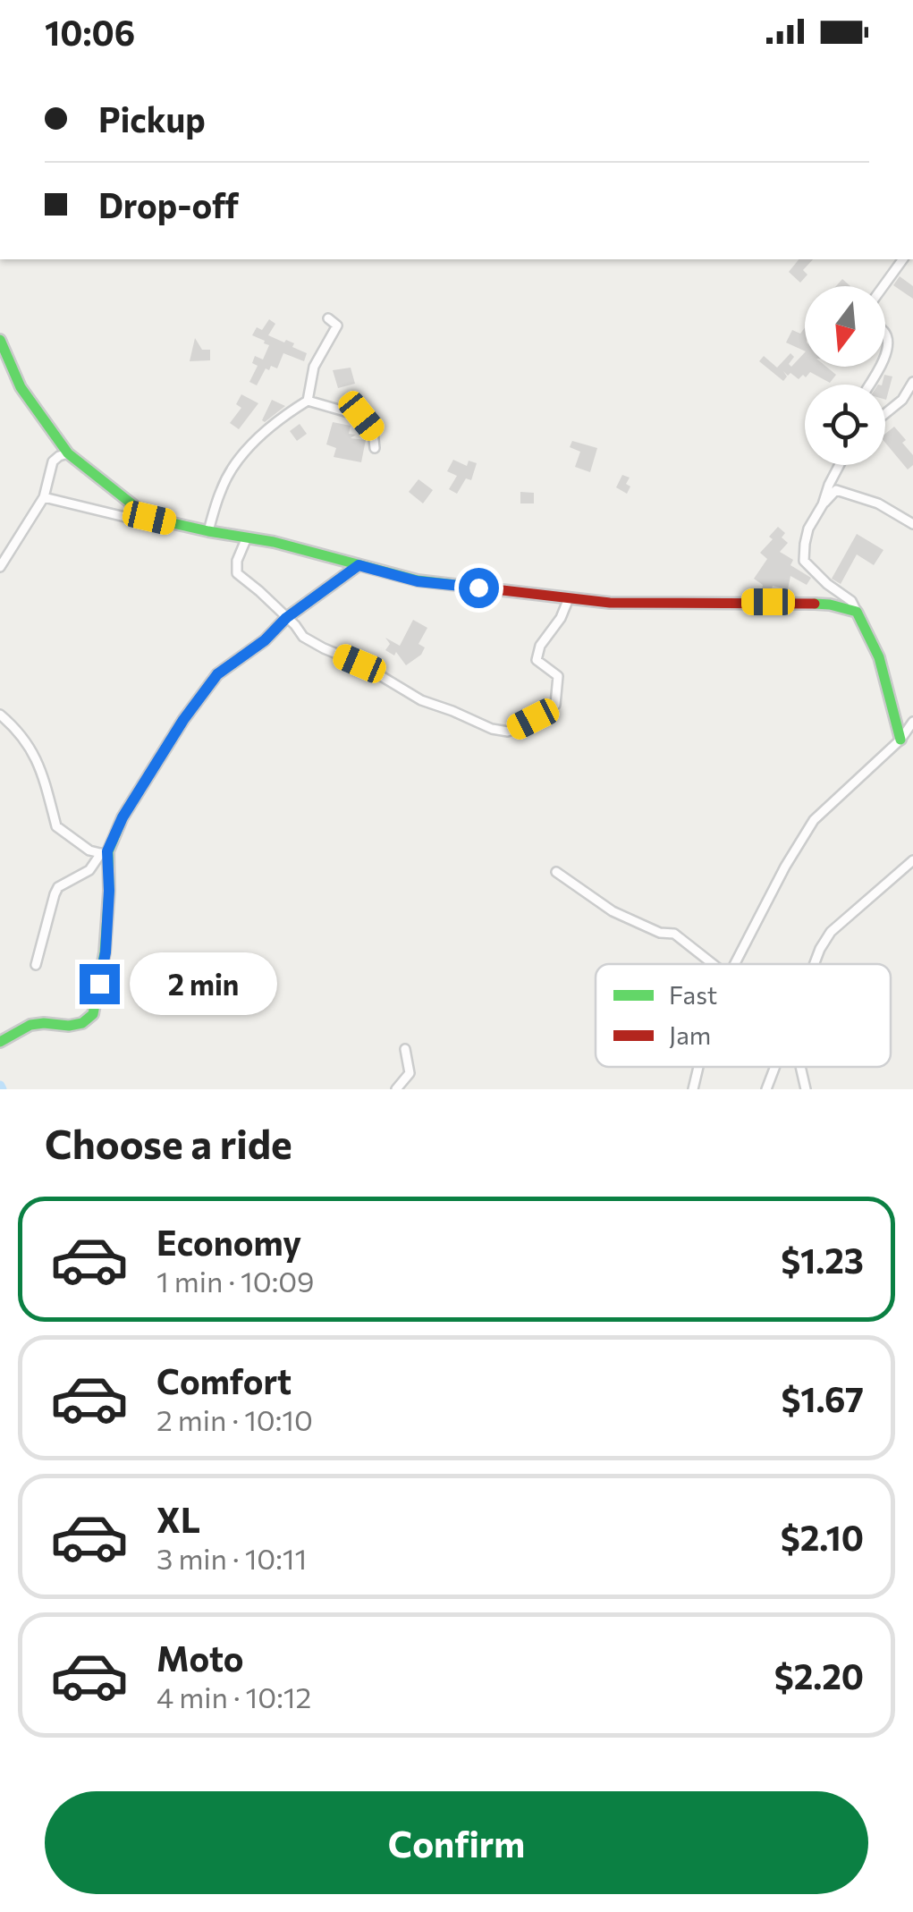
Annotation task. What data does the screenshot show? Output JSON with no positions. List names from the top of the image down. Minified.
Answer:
{"legend":["Fast","Jam"],"north":"bottom","page":{"status":"10:06","banner":["Pickup","Drop-off"],"bubble":"2 min","heading":"Choose a ride","list":[{"name":"Economy","note":"1 min · 10:09","value":"$1.23"},{"name":"Comfort","note":"2 min · 10:10","value":"$1.67"},{"name":"XL","note":"3 min · 10:11","value":"$2.10"},{"name":"Moto","note":"4 min · 10:12","value":"$2.20"}],"buttons":"Confirm"}}
